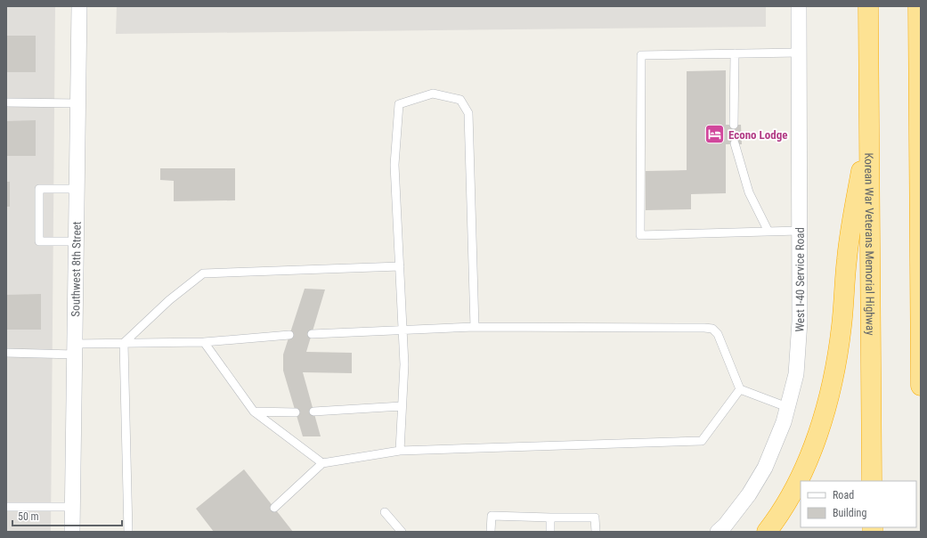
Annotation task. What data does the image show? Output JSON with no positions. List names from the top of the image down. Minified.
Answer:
{"streets":{"highway":["Korean War Veterans Memorial Highway"],"street":["Southwest 8th Street","West I-40 Service Road"]},"places":{"hotel":["Econo Lodge"]},"legend":["Road","Building"],"scale_bar":"50 m"}
